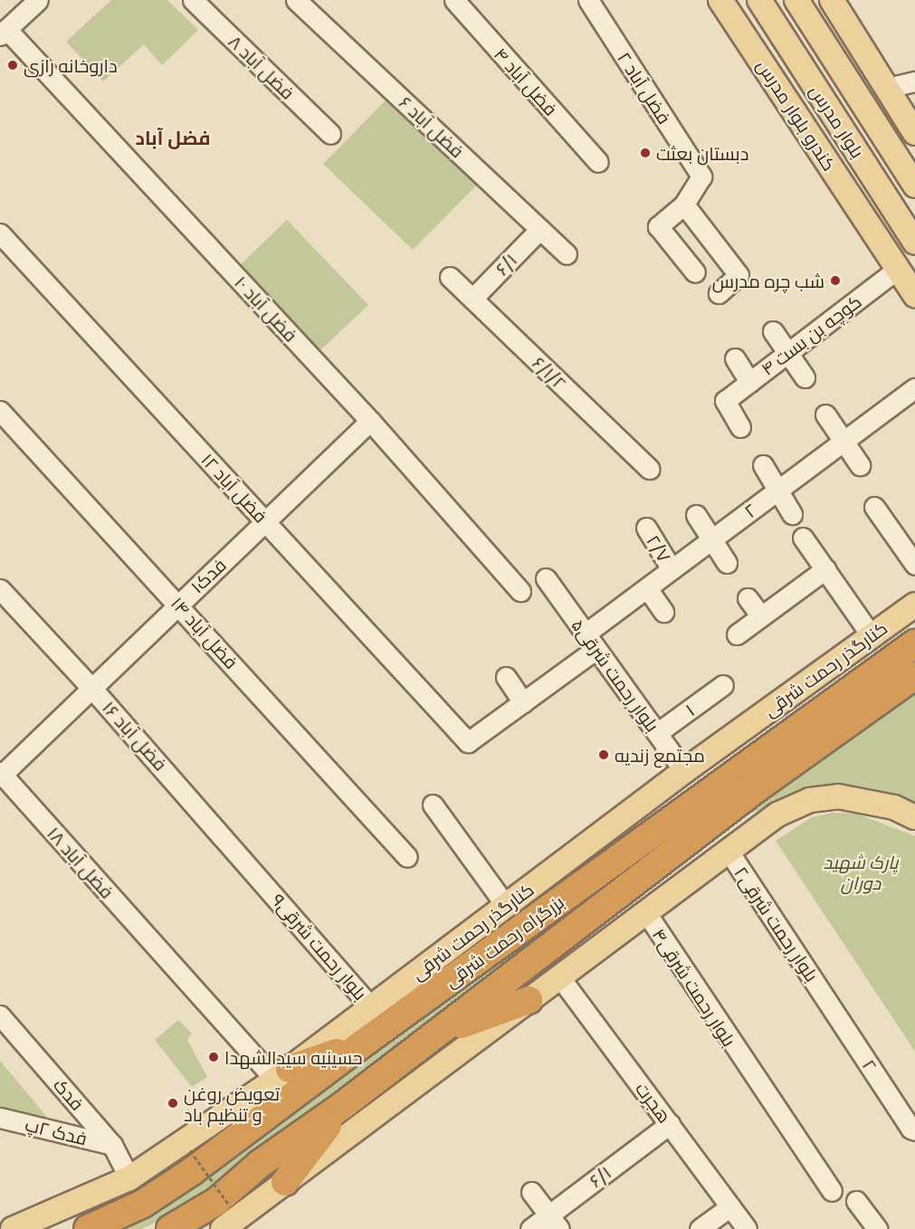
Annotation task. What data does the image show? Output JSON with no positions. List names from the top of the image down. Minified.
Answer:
{"streets":{"highway":["بزرگراه رحمت شرقی"],"main road":["کندرو بلوار مدرس","بلوار مدرس","کنارگذر رحمت شرقی"],"street":["فضل آباد ۸","فضل آباد ۴","فضل آباد ۲","فضل آباد ۶","۶/۱","فضل آباد ۱۰","کوچه بن بست ۴","۶/۱/۲","فضل آباد ۱۲","۲","۲/۷","فدک۱","فضل آباد ۱۴","۵بلوار رحمت شرقی","۱","فضل آباد ۱۶","فضل آباد ۱۸","بلوار رحمت شرقی۲","بلوار رحمت شرقی۹","بلوار رحمت شرقی۴","فدک","هجرت","فدک ۲پ"]},"crossings":[["فضل آباد ۶","۶/۱"],["۶/۱","۶/۱/۲"],["۶/۱","هجرت"],["فضل آباد ۱۰","فدک۱"],["فضل آباد ۱۲","فدک۱"],["۲","۲/۷"],["۲","۵بلوار رحمت شرقی"],["۲","بلوار رحمت شرقی۲"],["فدک۱","فضل آباد ۱۴"],["فدک۱","فضل آباد ۱۶"],["فدک۱","فضل آباد ۱۸"],["کنارگذر رحمت شرقی","۵بلوار رحمت شرقی"],["کنارگذر رحمت شرقی","فضل آباد ۱۸"],["کنارگذر رحمت شرقی","بلوار رحمت شرقی۹"],["کنارگذر رحمت شرقی","فدک"],["۵بلوار رحمت شرقی","۱"],["فضل آباد ۱۶","بلوار رحمت شرقی۹"],["فدک","فدک ۲پ"]],"districts":["فضل آباد"],"parks":["پارک شهید دوران"],"places":["داروخانه رازی","دبستان بعثت","شب چره مدرس","مجتمع زندیه","حسینیه سیدالشهدا","تعویض روغن و تنظیم باد"]}
